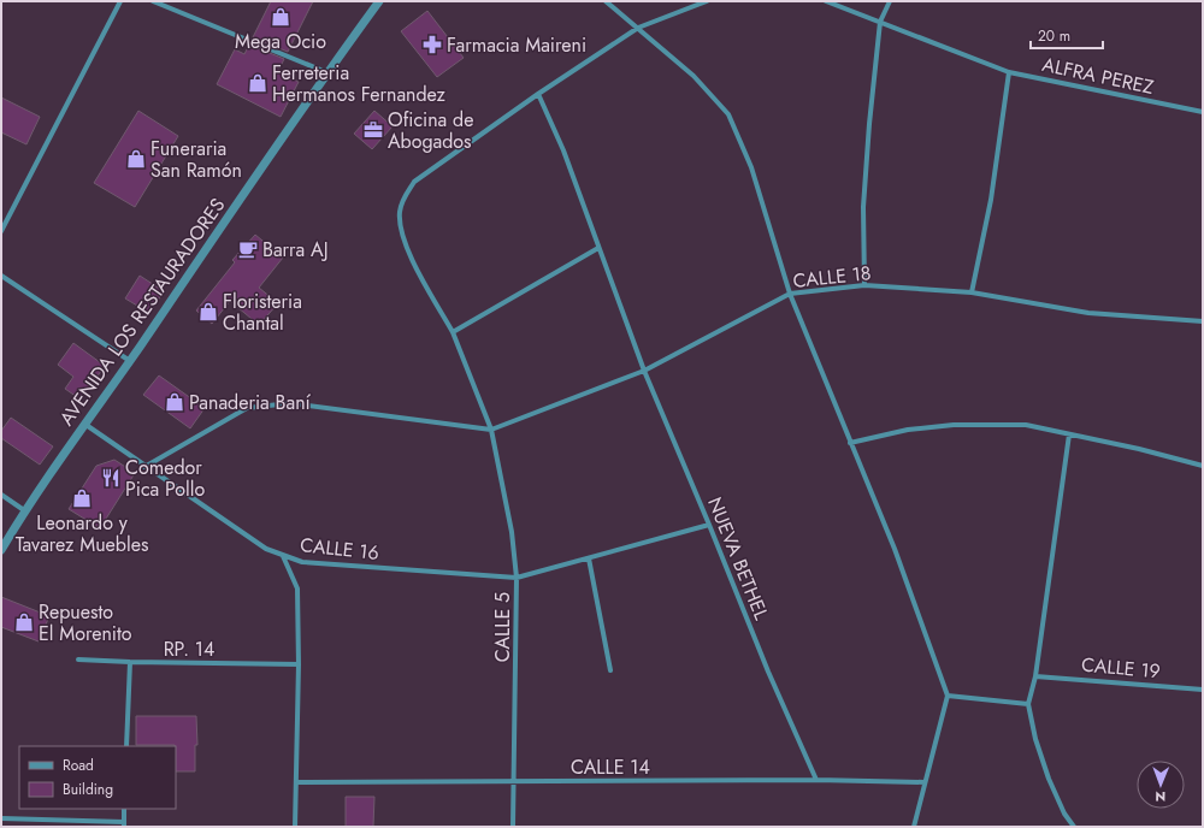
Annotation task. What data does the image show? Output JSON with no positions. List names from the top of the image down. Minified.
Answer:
{"streets":{"street":["ALFRA PEREZ","CALLE 18","AVENIDA LOS RESTAURADORES","CALLE 16","NUEVA BETHEL","CALLE 5","RP. 14","CALLE 19","CALLE 14"]},"crossings":[["CALLE 18","NUEVA BETHEL"],["CALLE 18","CALLE 5"],["AVENIDA LOS RESTAURADORES","CALLE 16"],["CALLE 16","NUEVA BETHEL"],["CALLE 16","CALLE 5"],["NUEVA BETHEL","CALLE 5"],["NUEVA BETHEL","CALLE 14"],["CALLE 5","CALLE 14"]],"places":{"shop":["Mega Ocio","Ferreteria Hermanos Fernandez","Funeraria San Ramón","Floristeria Chantal","Panaderia Baní","Leonardo y Tavarez Muebles","Repuesto El Morenito"],"pharmacy":["Farmacia Maireni"],"office":["Oficina de Abogados"],"cafe":["Barra AJ"],"restaurant":["Comedor Pica Pollo"]},"legend":["Road","Building"],"scale_bar":"20 m","north":"bottom"}
